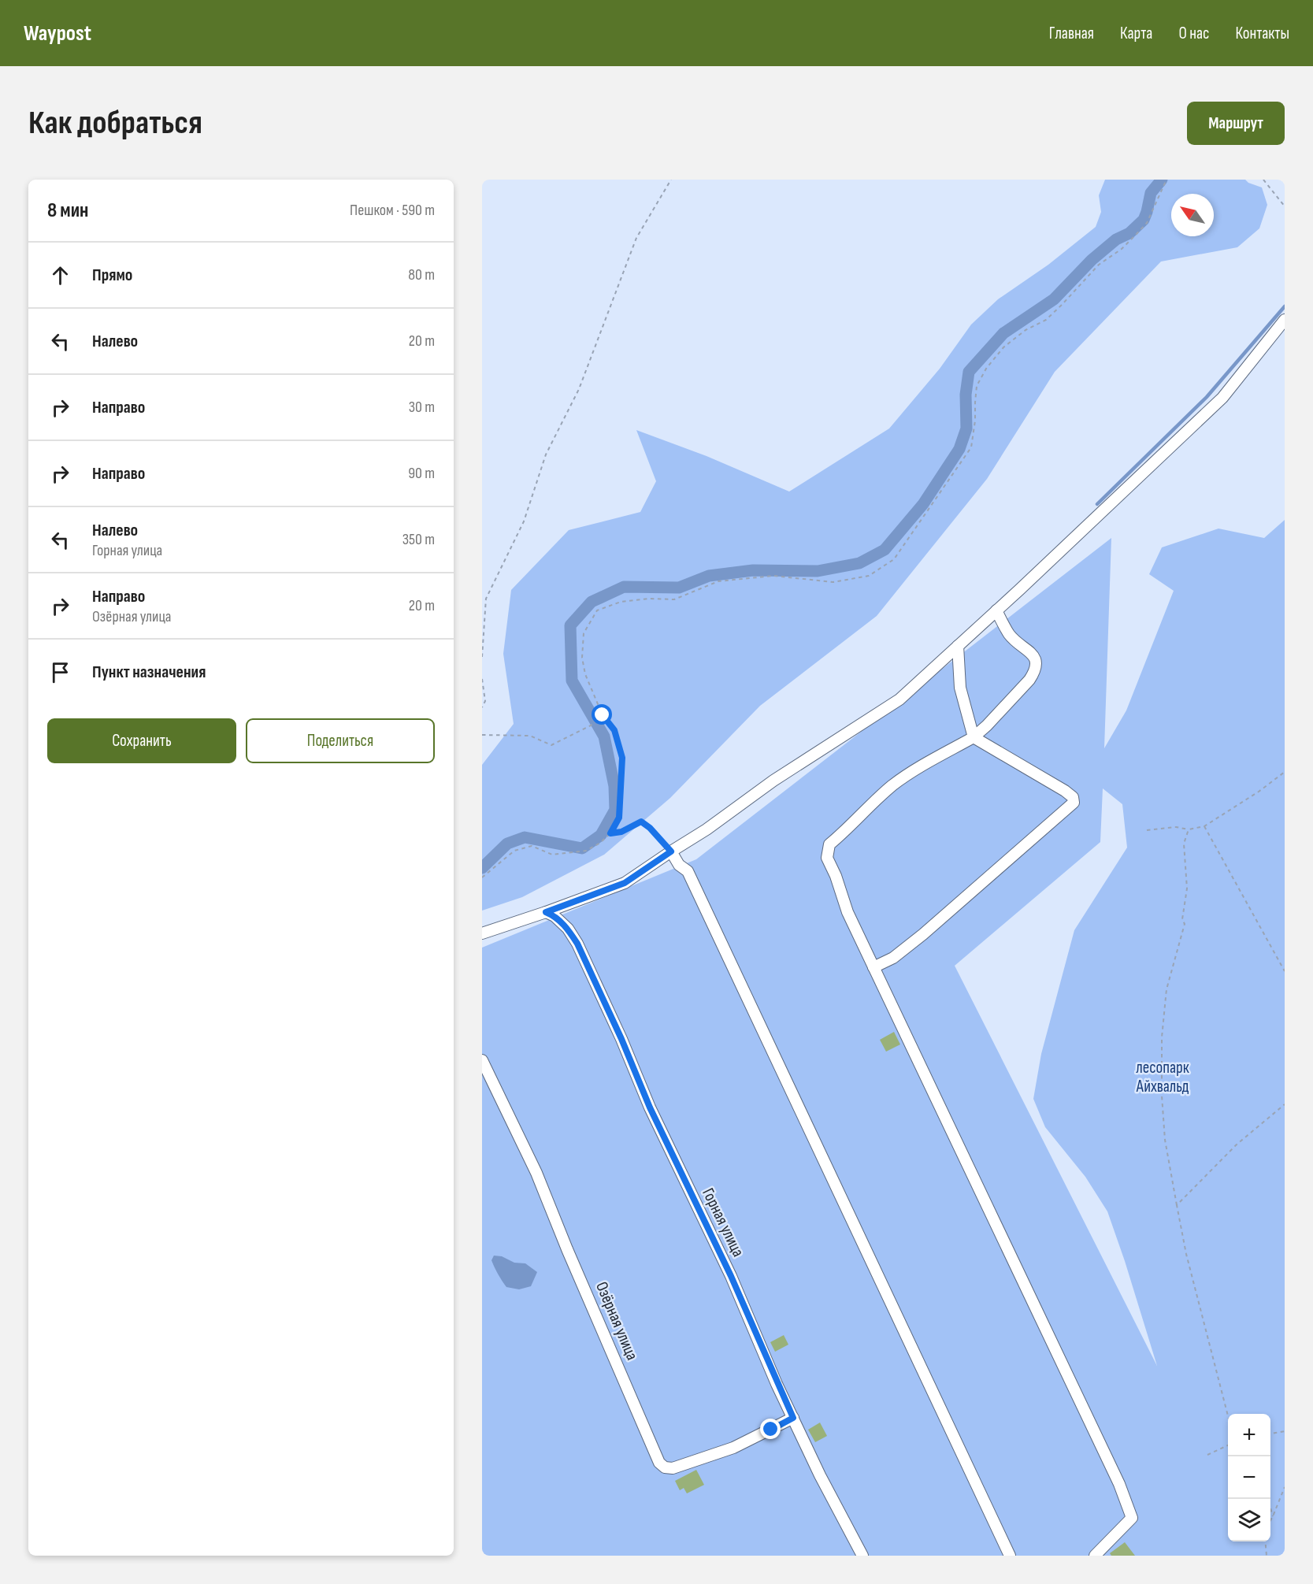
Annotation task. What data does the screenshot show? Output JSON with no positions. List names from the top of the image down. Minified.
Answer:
{"streets":{"street":["Горная улица","Озёрная улица"]},"crossings":[["Горная улица","Озёрная улица"]],"parks":["лесопарк Айхвальд"],"north":"top left","page":{"header":"Waypost","nav":["Главная","Карта","О нас","Контакты"],"buttons":["Маршрут",["Сохранить","Поделиться"]],"title":"Как добраться","heading":["8 мин","Пешком · 590 m"],"list":[["Прямо","80 m"],["Налево","20 m"],["Направо","30 m"],["Направо","90 m"],["Налево","Горная улица","350 m"],["Направо","Озёрная улица","20 m"],"Пункт назначения"],"map_buttons":["+","−"]}}
